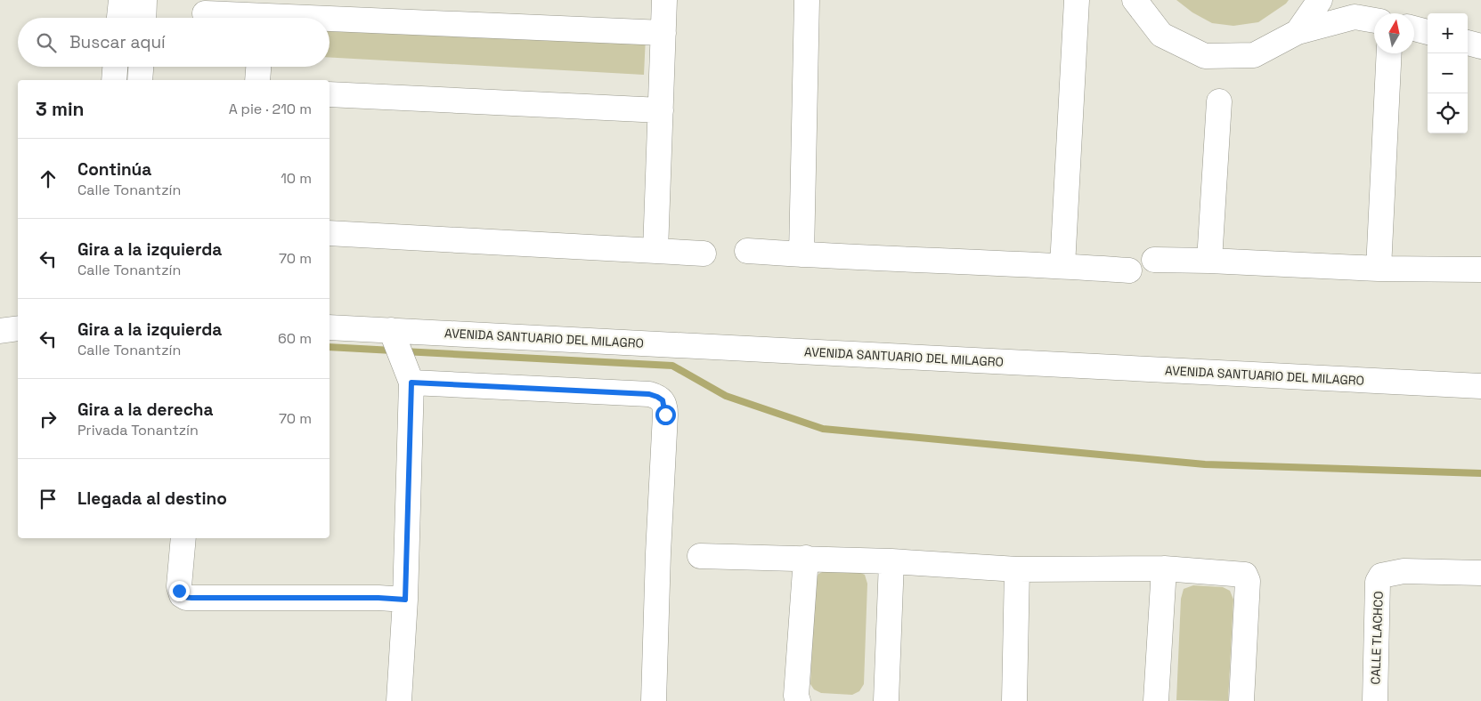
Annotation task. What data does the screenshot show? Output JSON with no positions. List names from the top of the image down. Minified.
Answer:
{"streets":{"street":["AVENIDA SANTUARIO DEL MILAGRO","CALLE TLACHCO"]},"north":"top","page":{"map_buttons":["+","−"],"search":"Buscar aquí","heading":["3 min","A pie · 210 m"],"list":[["Continúa","Calle Tonantzín","10 m"],["Gira a la izquierda","Calle Tonantzín","70 m"],["Gira a la izquierda","Calle Tonantzín","60 m"],["Gira a la derecha","Privada Tonantzín","70 m"],"Llegada al destino"]}}
